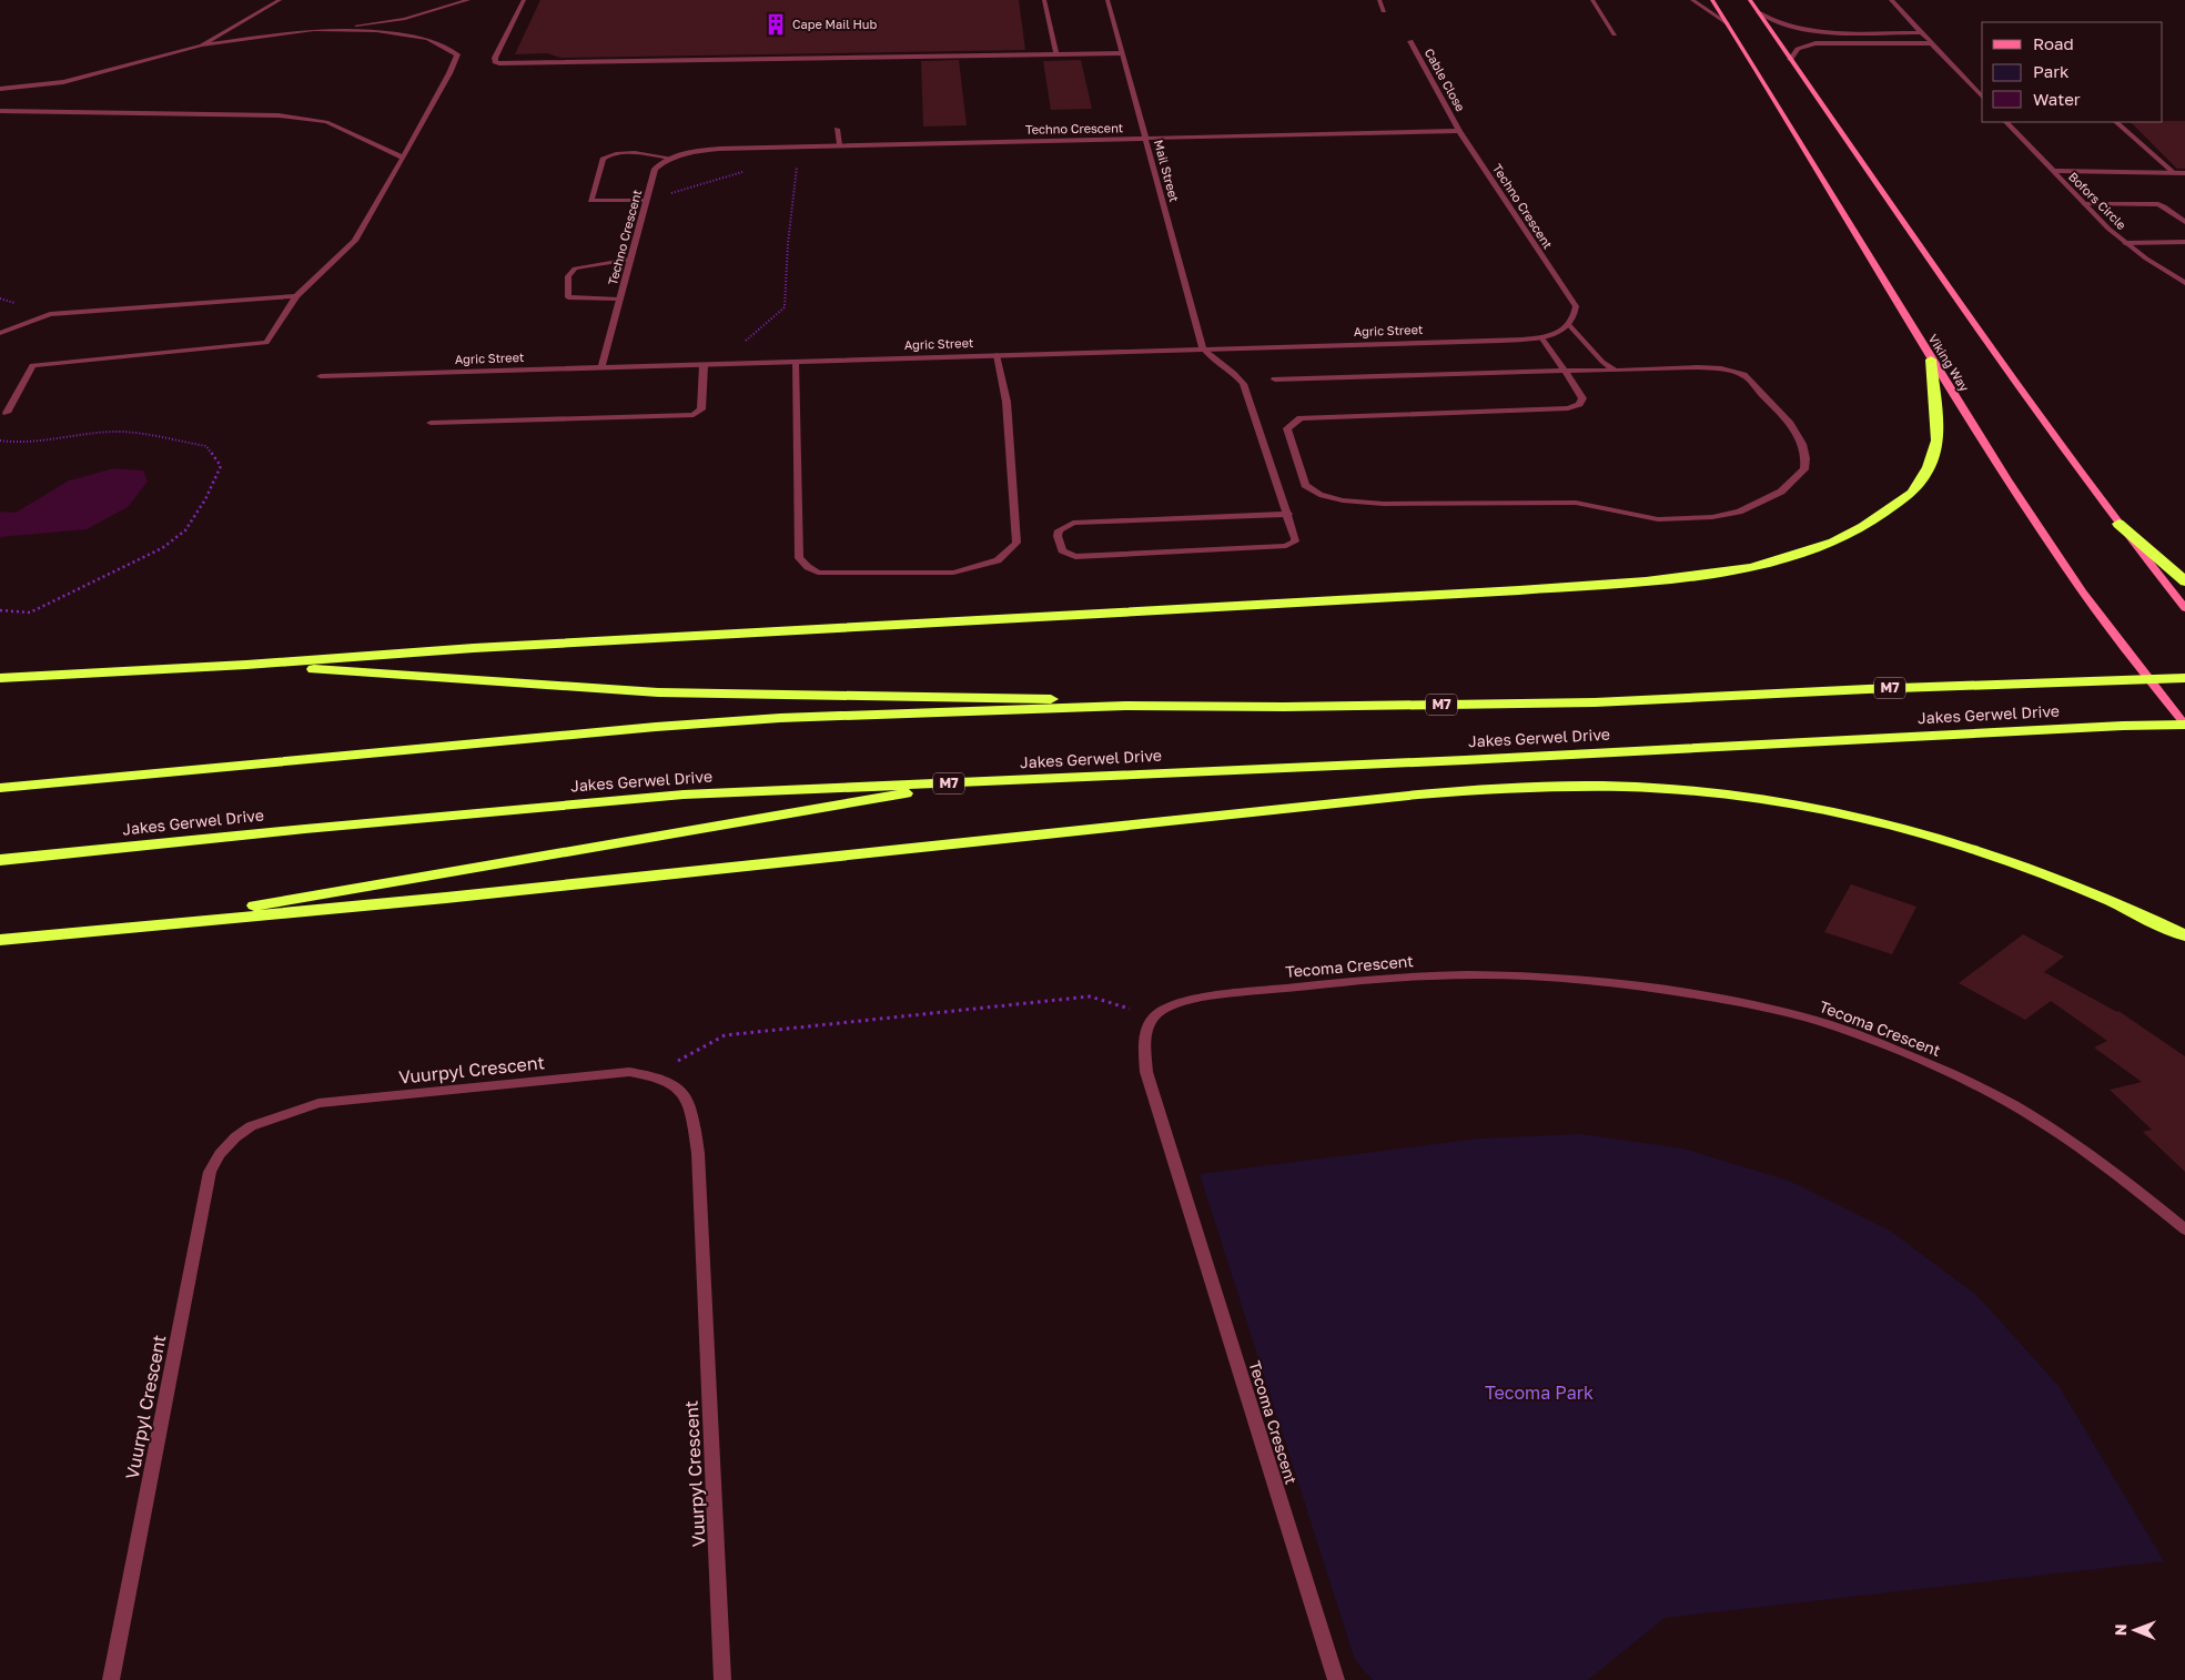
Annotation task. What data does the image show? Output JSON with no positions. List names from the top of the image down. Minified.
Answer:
{"streets":{"highway":["M7","Jakes Gerwel Drive"],"main road":["Viking Way"],"street":["Cable Close","Techno Crescent","Mail Street","Bofors Circle","Agric Street","Tecoma Crescent","Vuurpyl Crescent"]},"crossings":[["Cable Close","Techno Crescent"],["Techno Crescent","Mail Street"],["Techno Crescent","Agric Street"],["Mail Street","Agric Street"],["Viking Way","Jakes Gerwel Drive"]],"parks":["Tecoma Park"],"places":{"building":["Cape Mail Hub"]},"legend":["Road","Park","Water"],"north":"left"}
